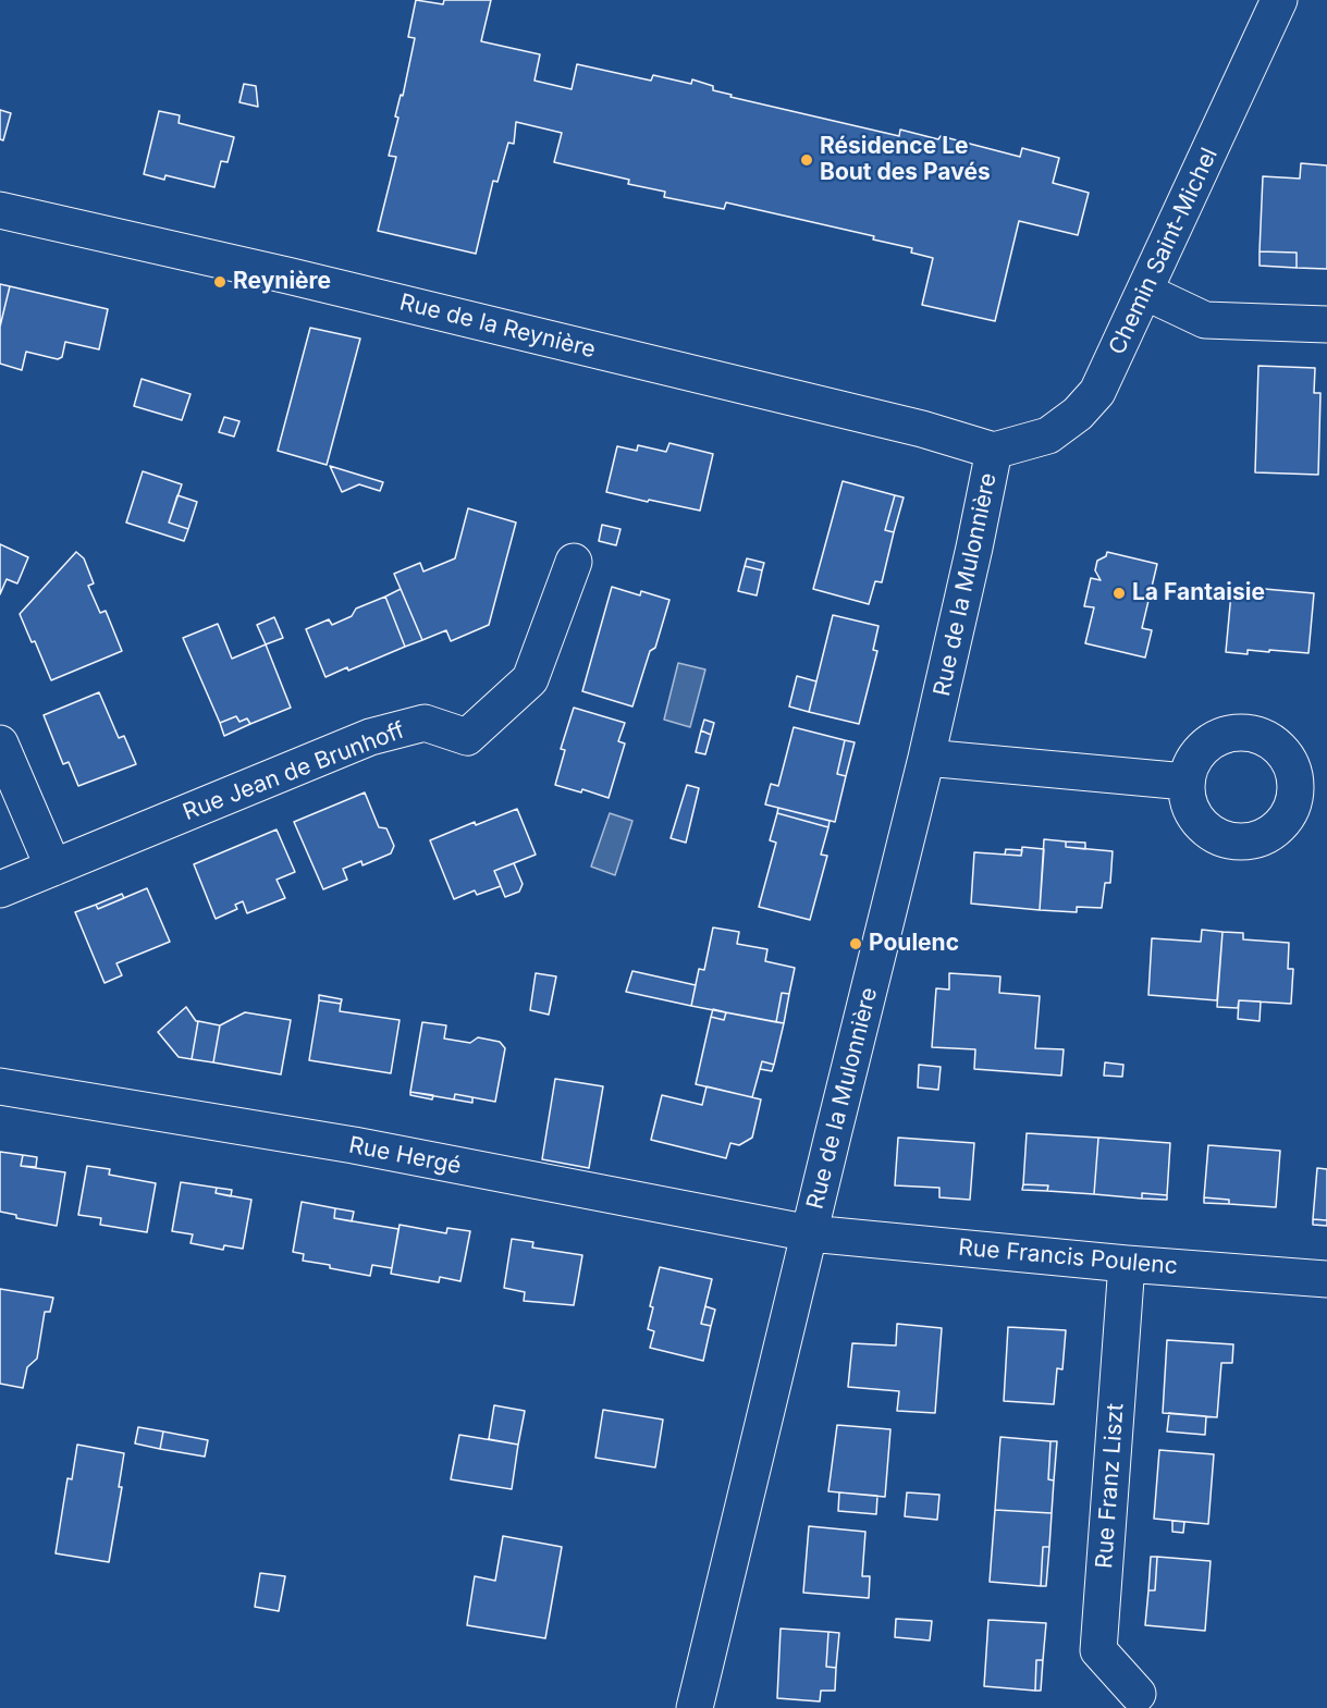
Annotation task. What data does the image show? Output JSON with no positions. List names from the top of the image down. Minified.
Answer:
{"streets":{"street":["Chemin Saint-Michel","Rue de la Reynière","Rue de la Mulonnière","Rue Jean de Brunhoff","Rue Hergé","Rue Francis Poulenc","Rue Franz Liszt"]},"crossings":[["Chemin Saint-Michel","Rue de la Reynière"],["Chemin Saint-Michel","Rue de la Mulonnière"],["Rue de la Reynière","Rue de la Mulonnière"],["Rue de la Mulonnière","Rue Hergé"],["Rue de la Mulonnière","Rue Francis Poulenc"],["Rue Hergé","Rue Francis Poulenc"],["Rue Francis Poulenc","Rue Franz Liszt"]],"places":["Résidence Le Bout des Pavés","Reynière","La Fantaisie","Poulenc"]}
